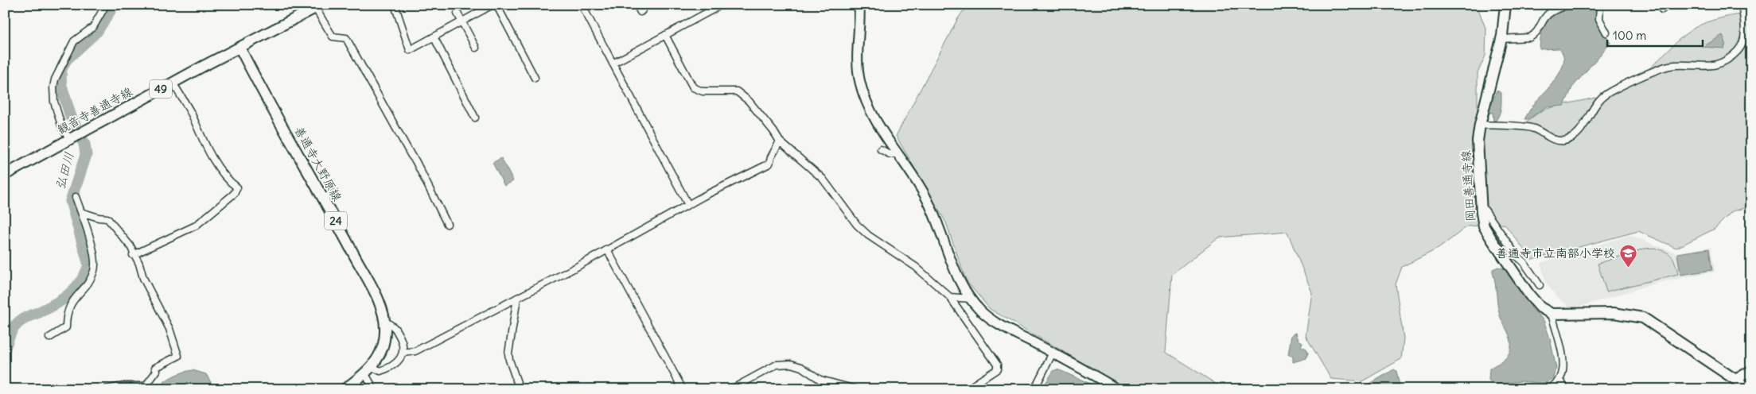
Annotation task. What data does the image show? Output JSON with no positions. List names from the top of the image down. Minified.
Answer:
{"streets":{"main road":["49","観音寺善通寺線","善通寺大野原線","岡田善通寺線","24"]},"crossings":[["観音寺善通寺線","善通寺大野原線"]],"water":["弘田川"],"places":{"school or university":["善通寺市立南部小学校"]},"scale_bar":"100 m"}
